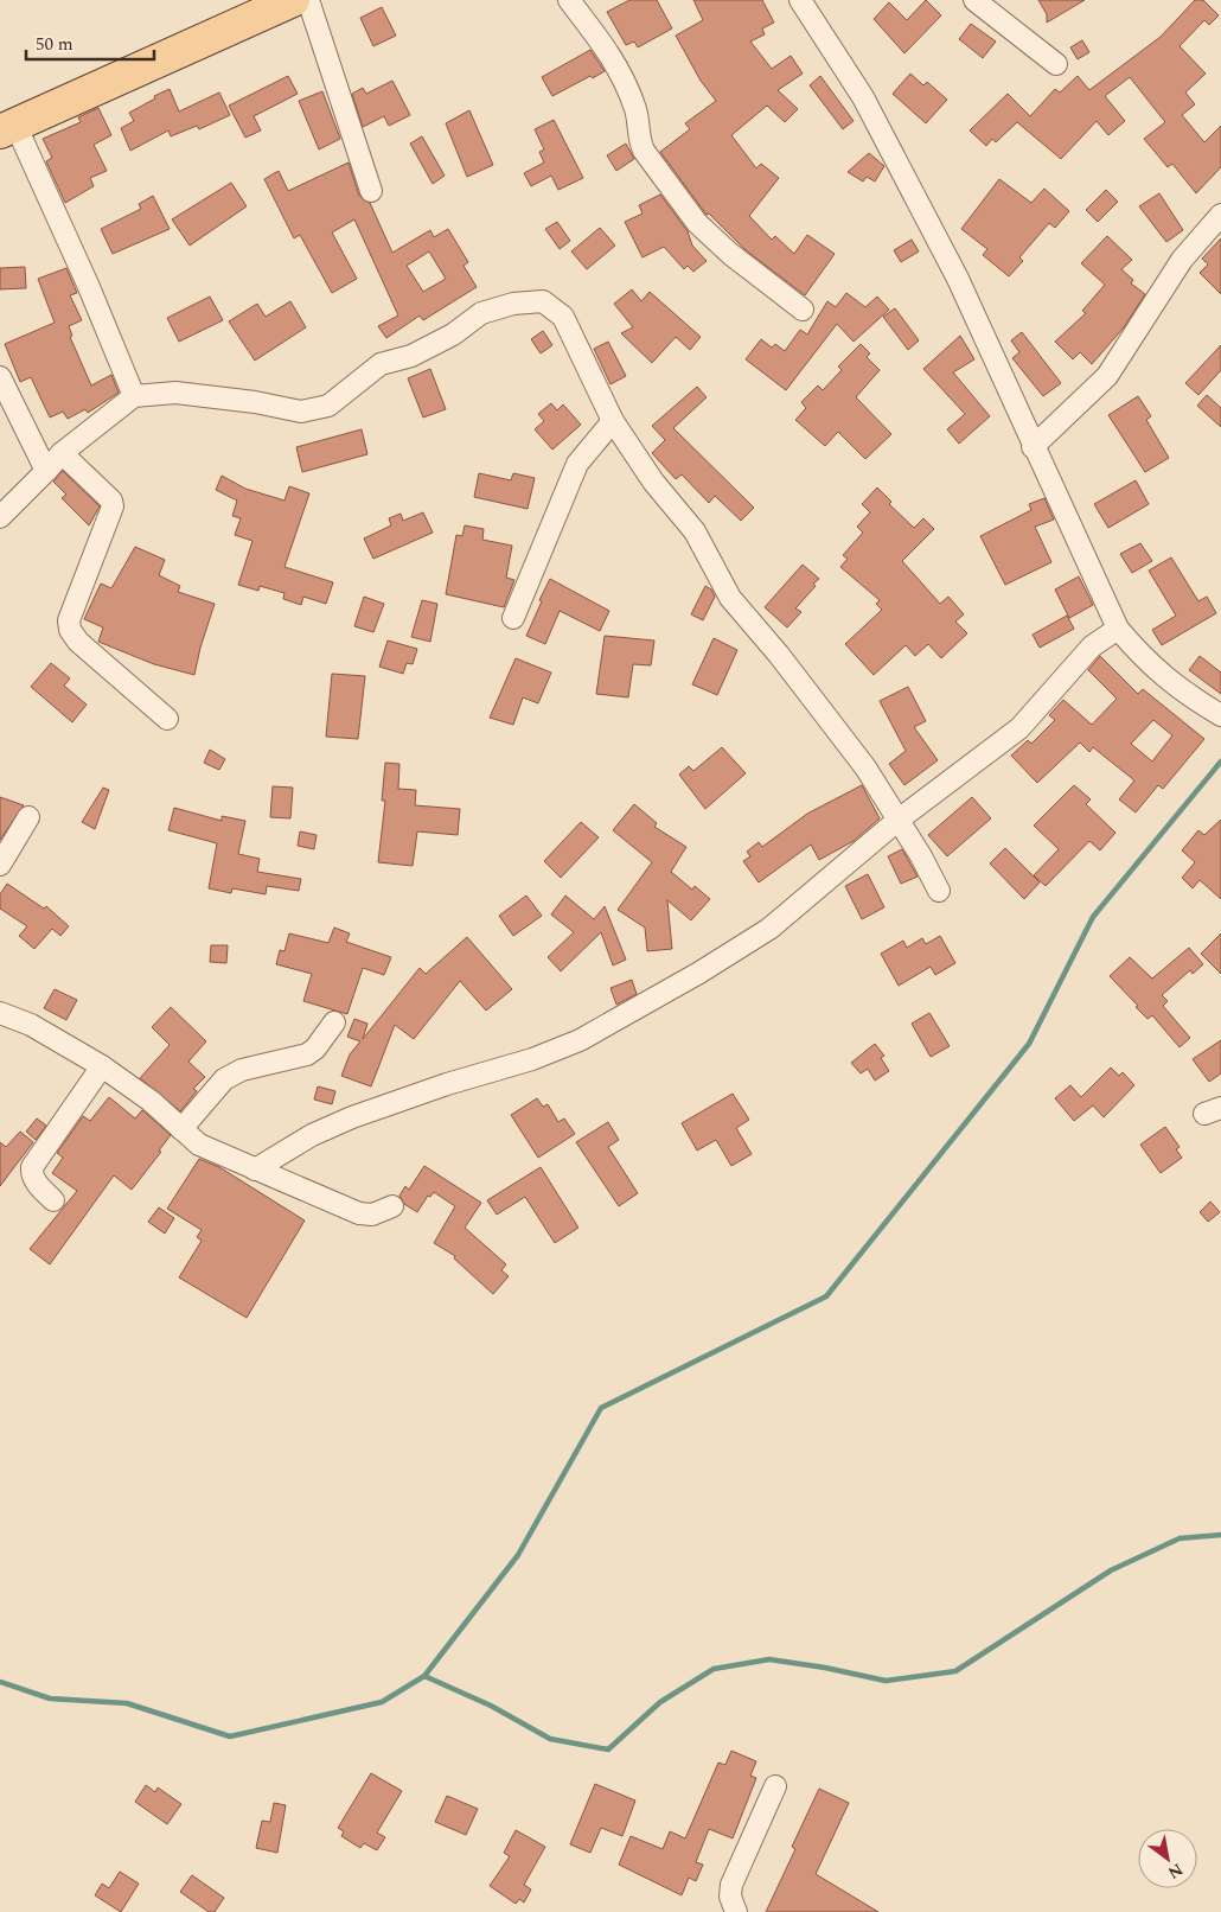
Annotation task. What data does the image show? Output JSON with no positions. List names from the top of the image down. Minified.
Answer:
{"scale_bar":"50 m","north":"bottom right"}
